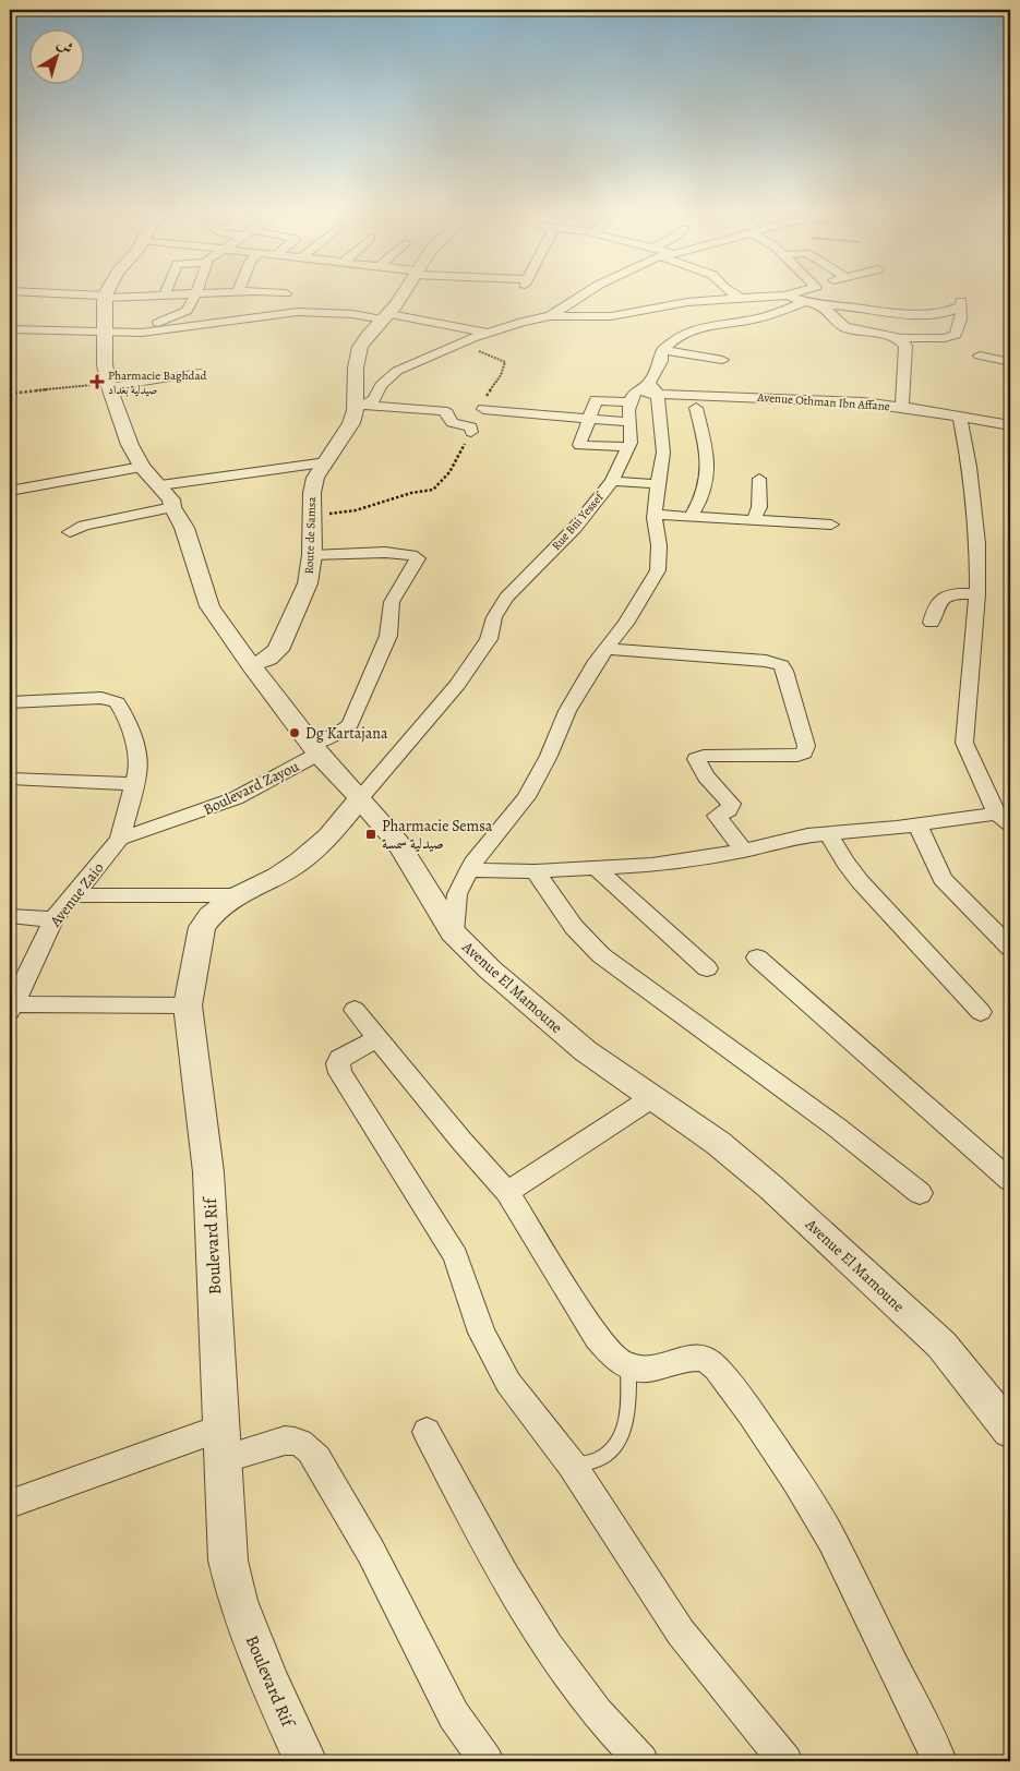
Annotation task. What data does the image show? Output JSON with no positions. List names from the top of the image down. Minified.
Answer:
{"streets":{"street":["Avenue Othman Ibn Affane","Rue Bni Yessef","Route de Samsa","Boulevard Zayou","Avenue Zaio","Avenue El Mamoune","Boulevard Rif"]},"crossings":[["Rue Bni Yessef","Avenue El Mamoune"],["Rue Bni Yessef","Boulevard Rif"],["Route de Samsa","Boulevard Zayou"],["Route de Samsa","Avenue El Mamoune"],["Boulevard Zayou","Avenue Zaio"],["Boulevard Zayou","Avenue El Mamoune"],["Avenue El Mamoune","Boulevard Rif"]],"places":{"health":["Pharmacie Baghdad صيدلية بغداد"],"other":["Dg Kartajana"],"transit":["Pharmacie Semsa صيدلية سمسة"]},"north":"top right"}
